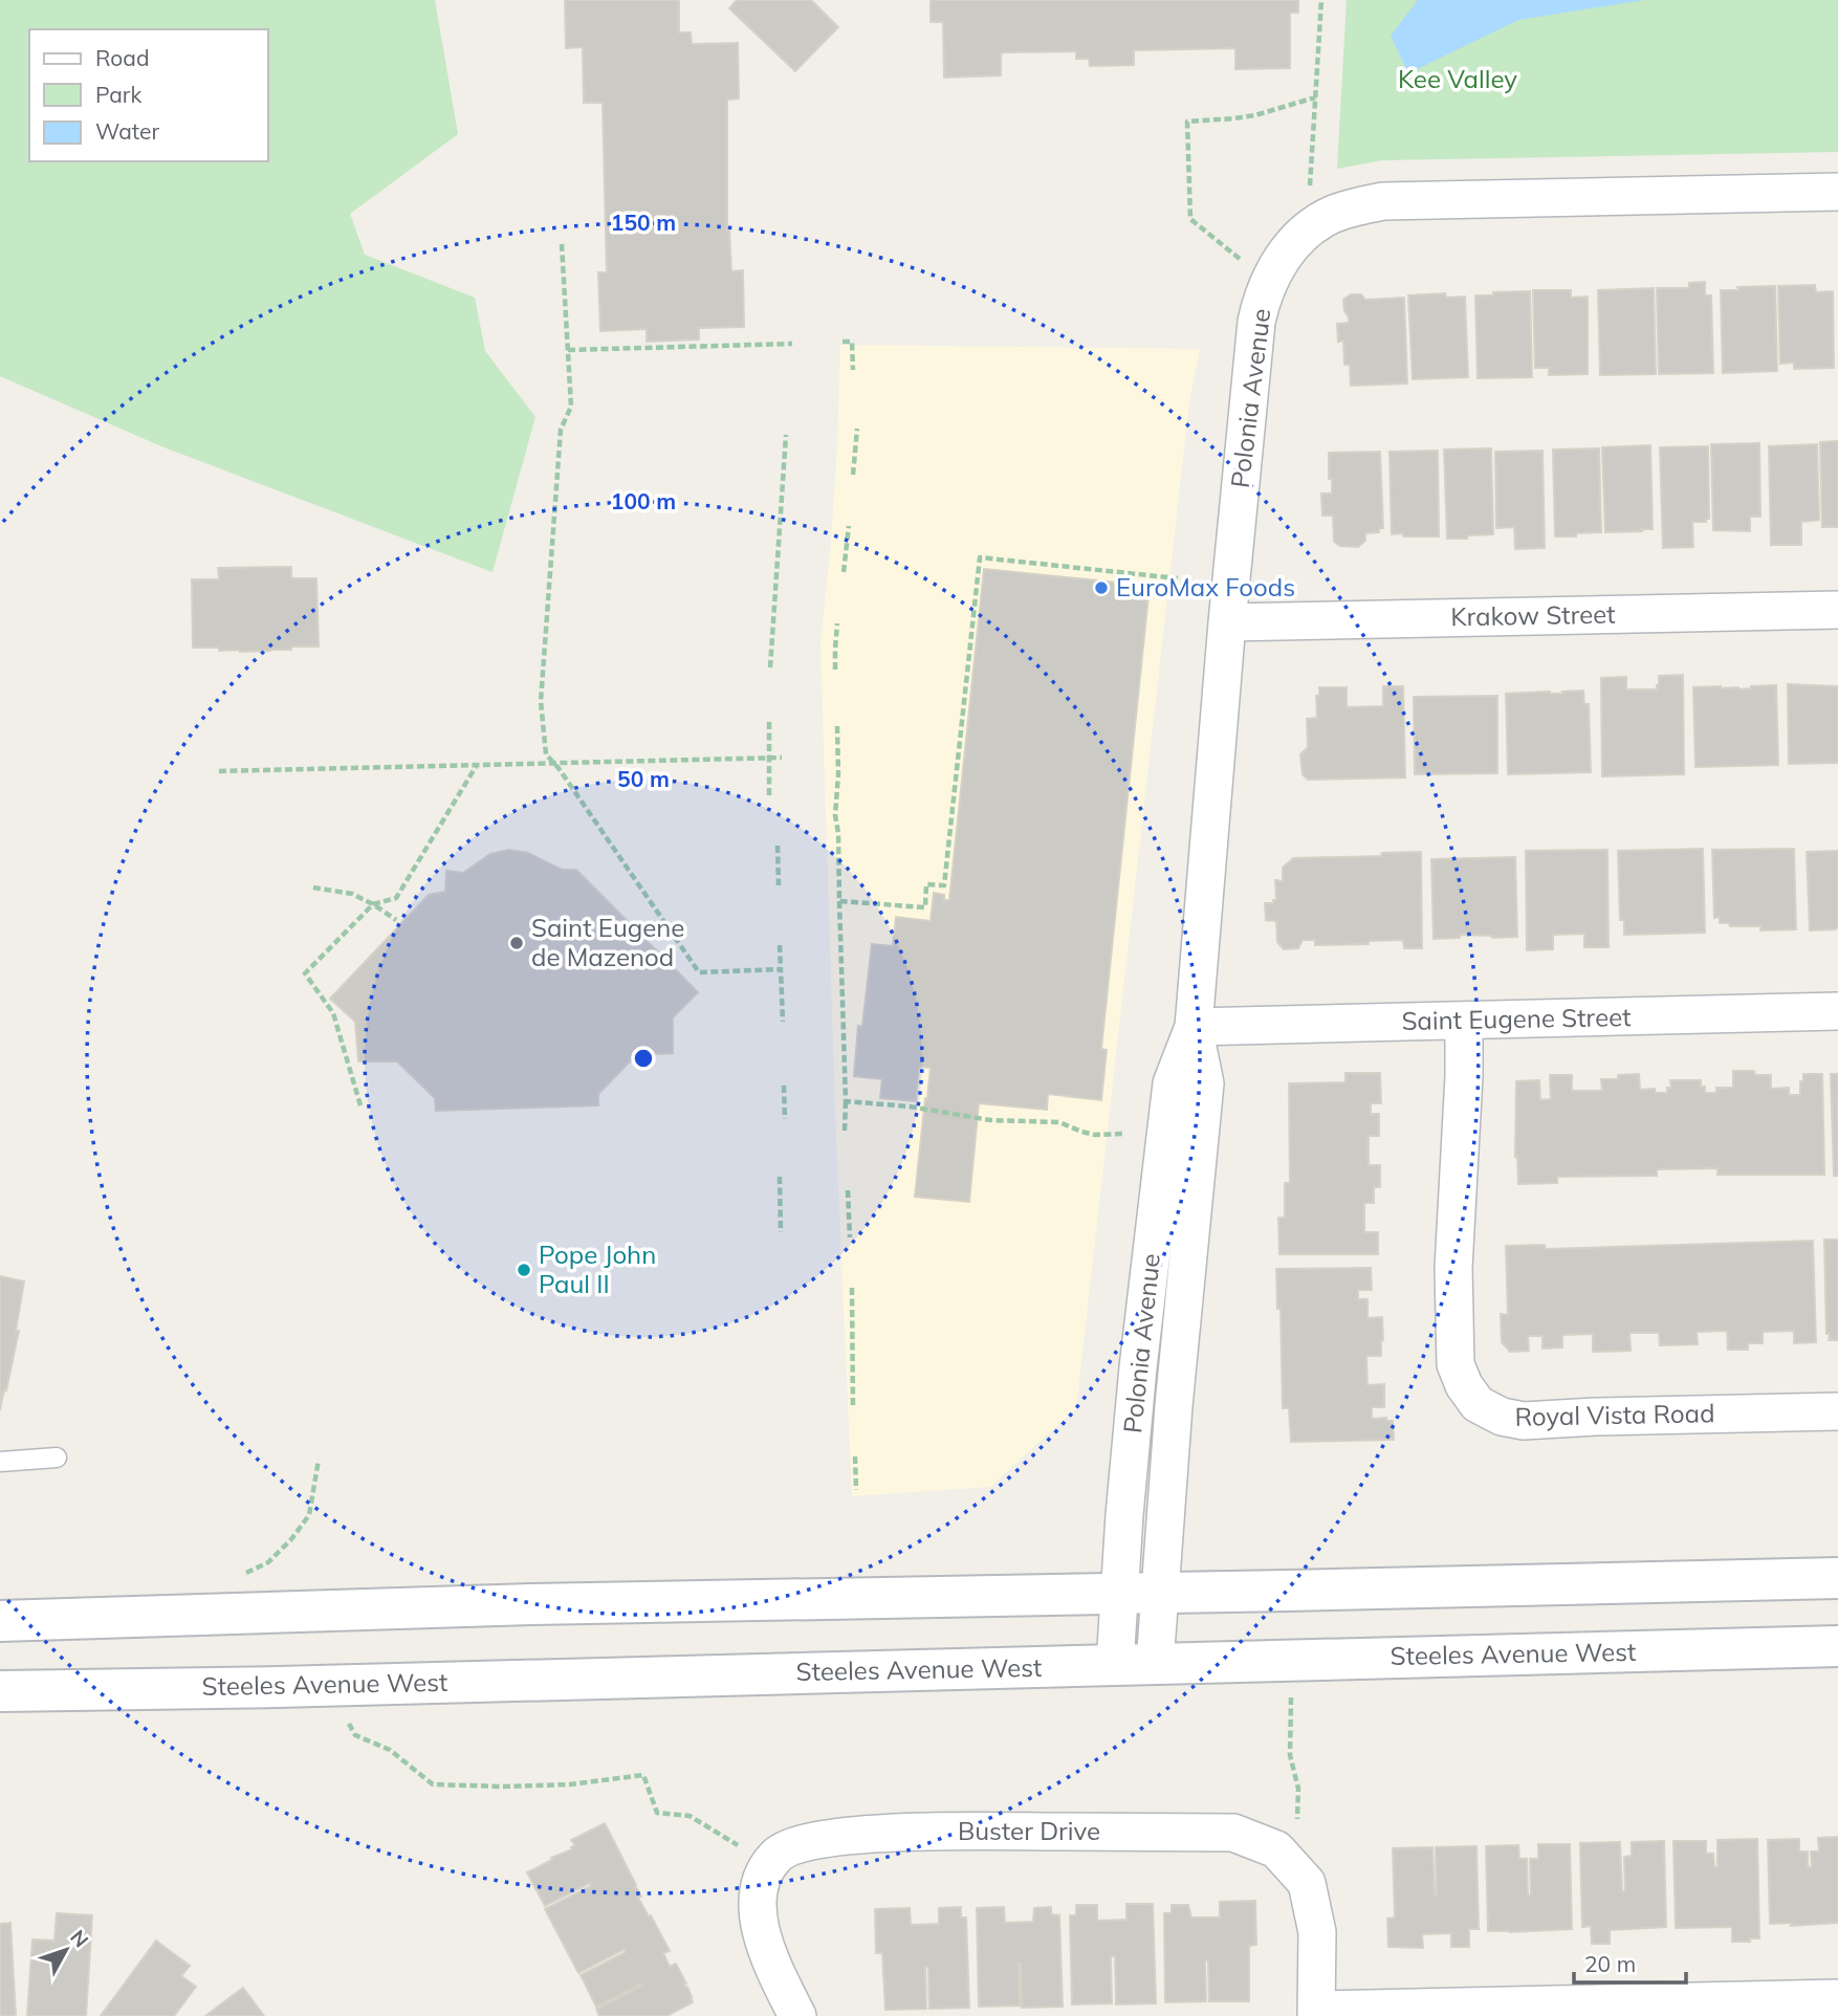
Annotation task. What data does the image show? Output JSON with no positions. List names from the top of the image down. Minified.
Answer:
{"streets":{"main road":["Steeles Avenue West"],"street":["Polonia Avenue","Krakow Street","Saint Eugene Street","Royal Vista Road","Buster Drive"]},"crossings":[["Polonia Avenue","Krakow Street"],["Polonia Avenue","Saint Eugene Street"],["Polonia Avenue","Steeles Avenue West"],["Saint Eugene Street","Royal Vista Road"]],"parks":["Kee Valley"],"places":["EuroMax Foods","Saint Eugene de Mazenod","Pope John Paul II"],"legend":["Road","Park","Water"],"scale_bar":"20 m","north":"top right","rings":["150 m","100 m","50 m"]}
